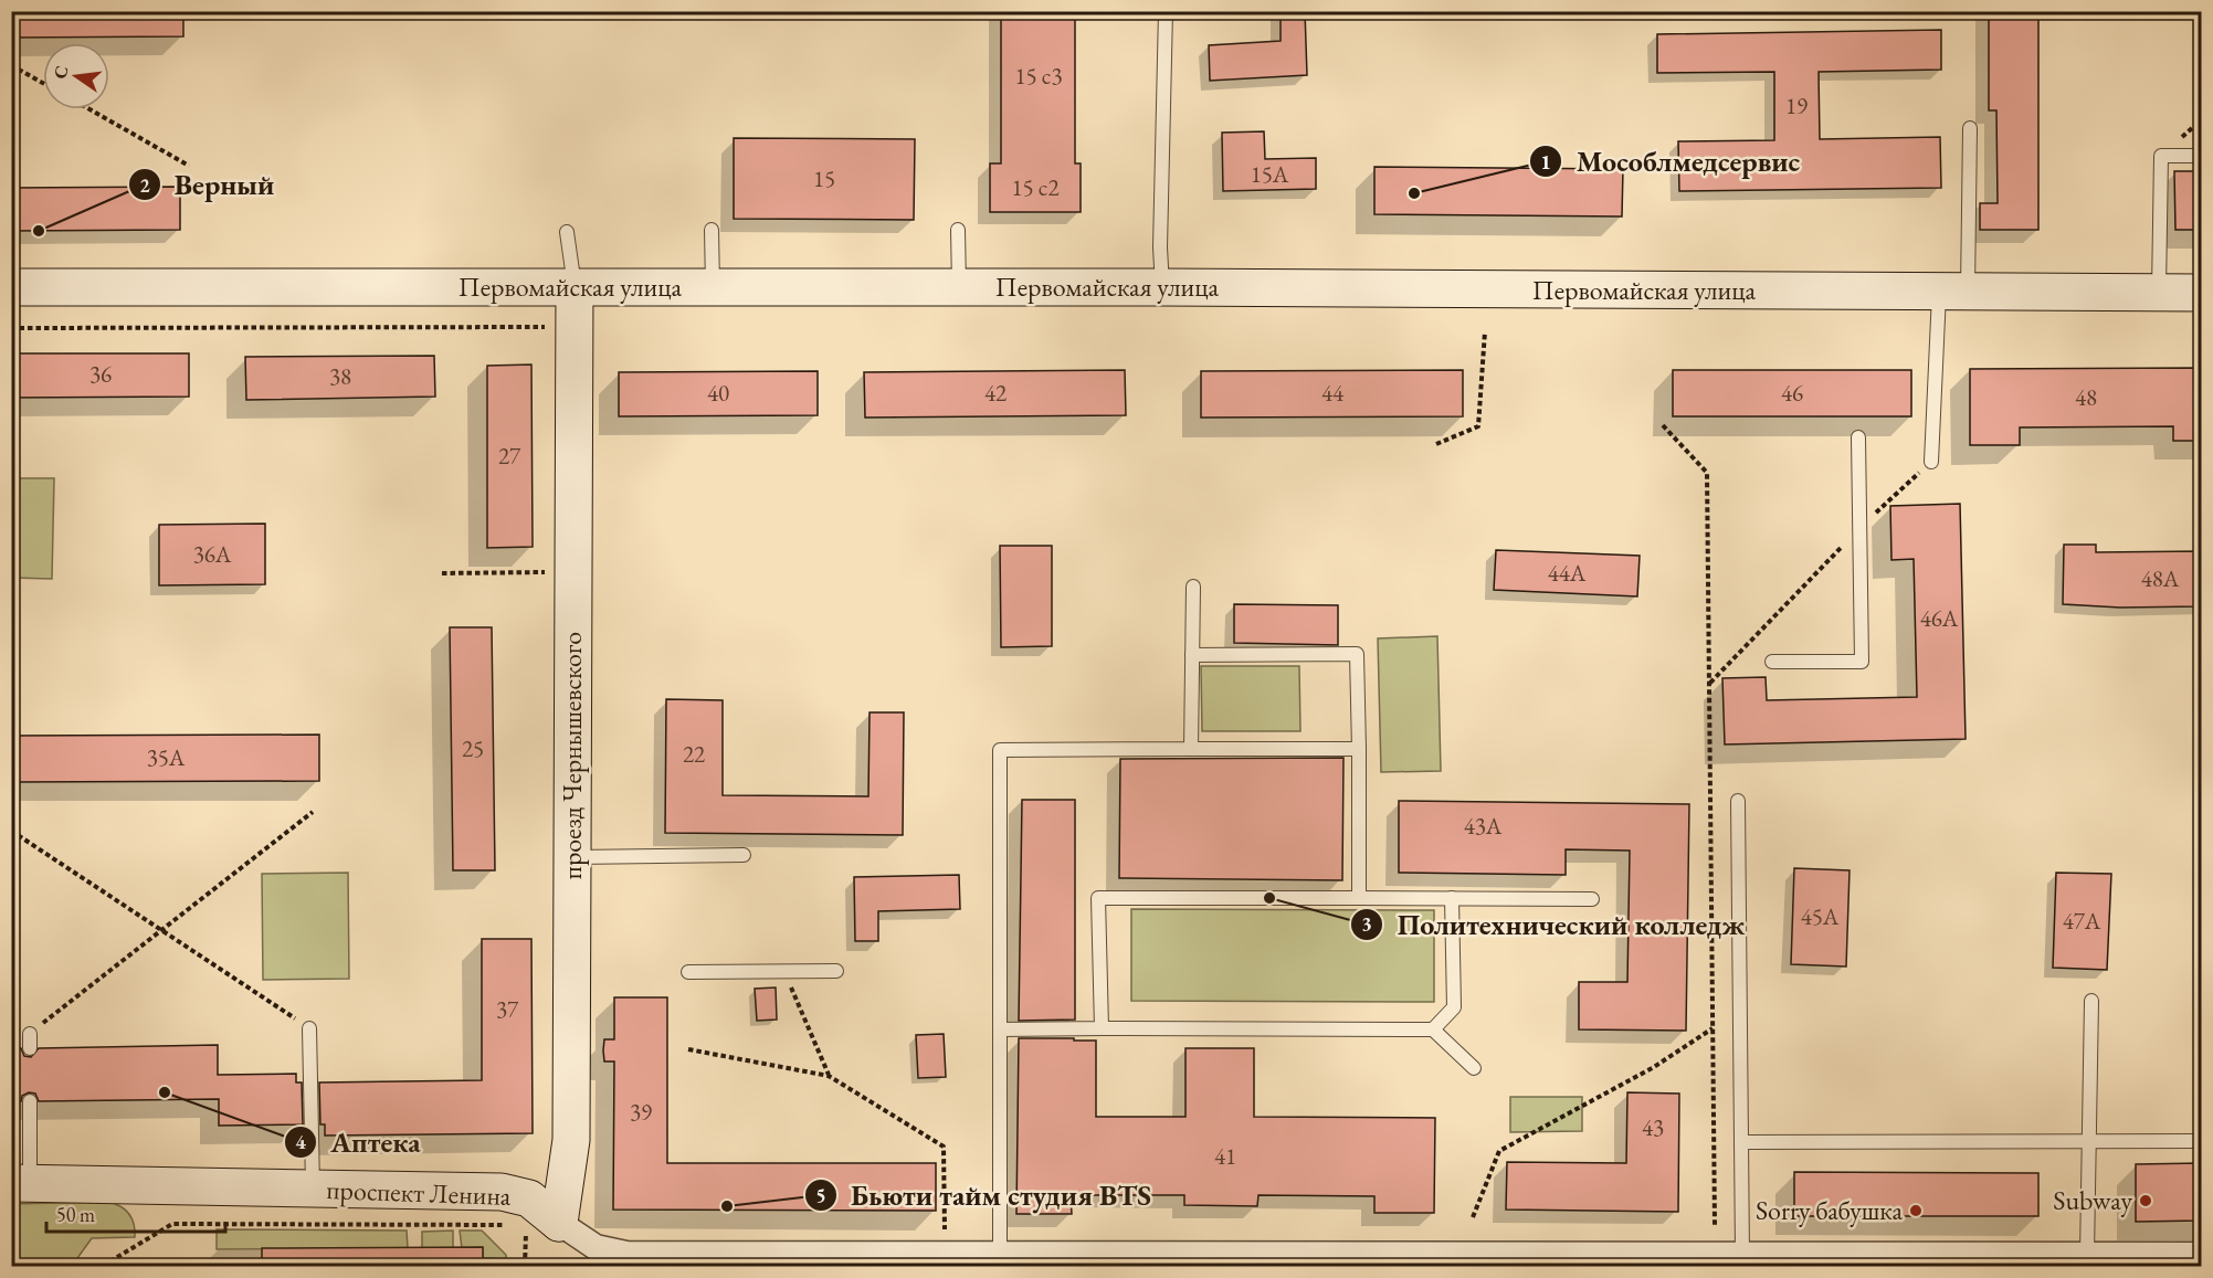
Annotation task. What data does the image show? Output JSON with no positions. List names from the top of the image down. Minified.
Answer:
{"streets":{"street":["Первомайская улица","проезд Чернышевского","проспект Ленина"]},"crossings":[["Первомайская улица","проезд Чернышевского"],["проезд Чернышевского","проспект Ленина"]],"places":["Мособлмедсервис","Верный","Политехнический колледж","Аптека","Subway","Бьюти тайм студия BTS","Sorry бабушка"],"house_numbers":["15 с3","19","15А","15","15 с2","36","38","40","42","44","46","48","27","36А","44А","48А","46А","25","22","35А","43А","45А","47А","37","39","43","41"],"scale_bar":"50 m","north":"left"}
